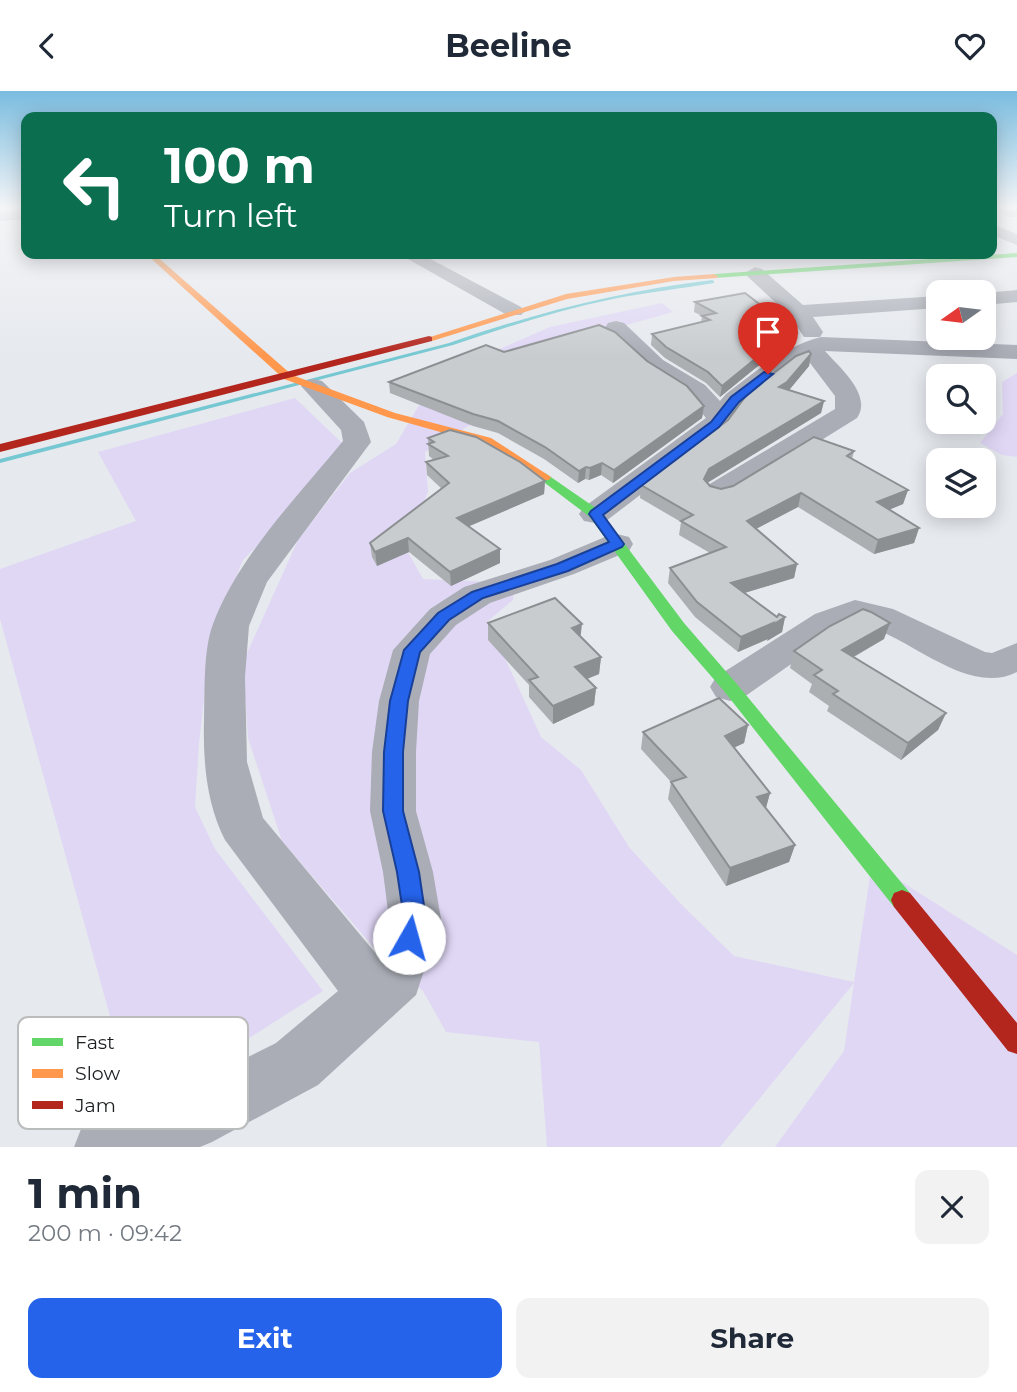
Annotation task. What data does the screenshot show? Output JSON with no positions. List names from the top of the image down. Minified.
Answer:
{"legend":["Fast","Slow","Jam"],"north":"left","page":{"header":"Beeline","turn":["100 m","Turn left"],"heading":["1 min","200 m · 09:42"],"buttons":["Exit","Share"]}}
